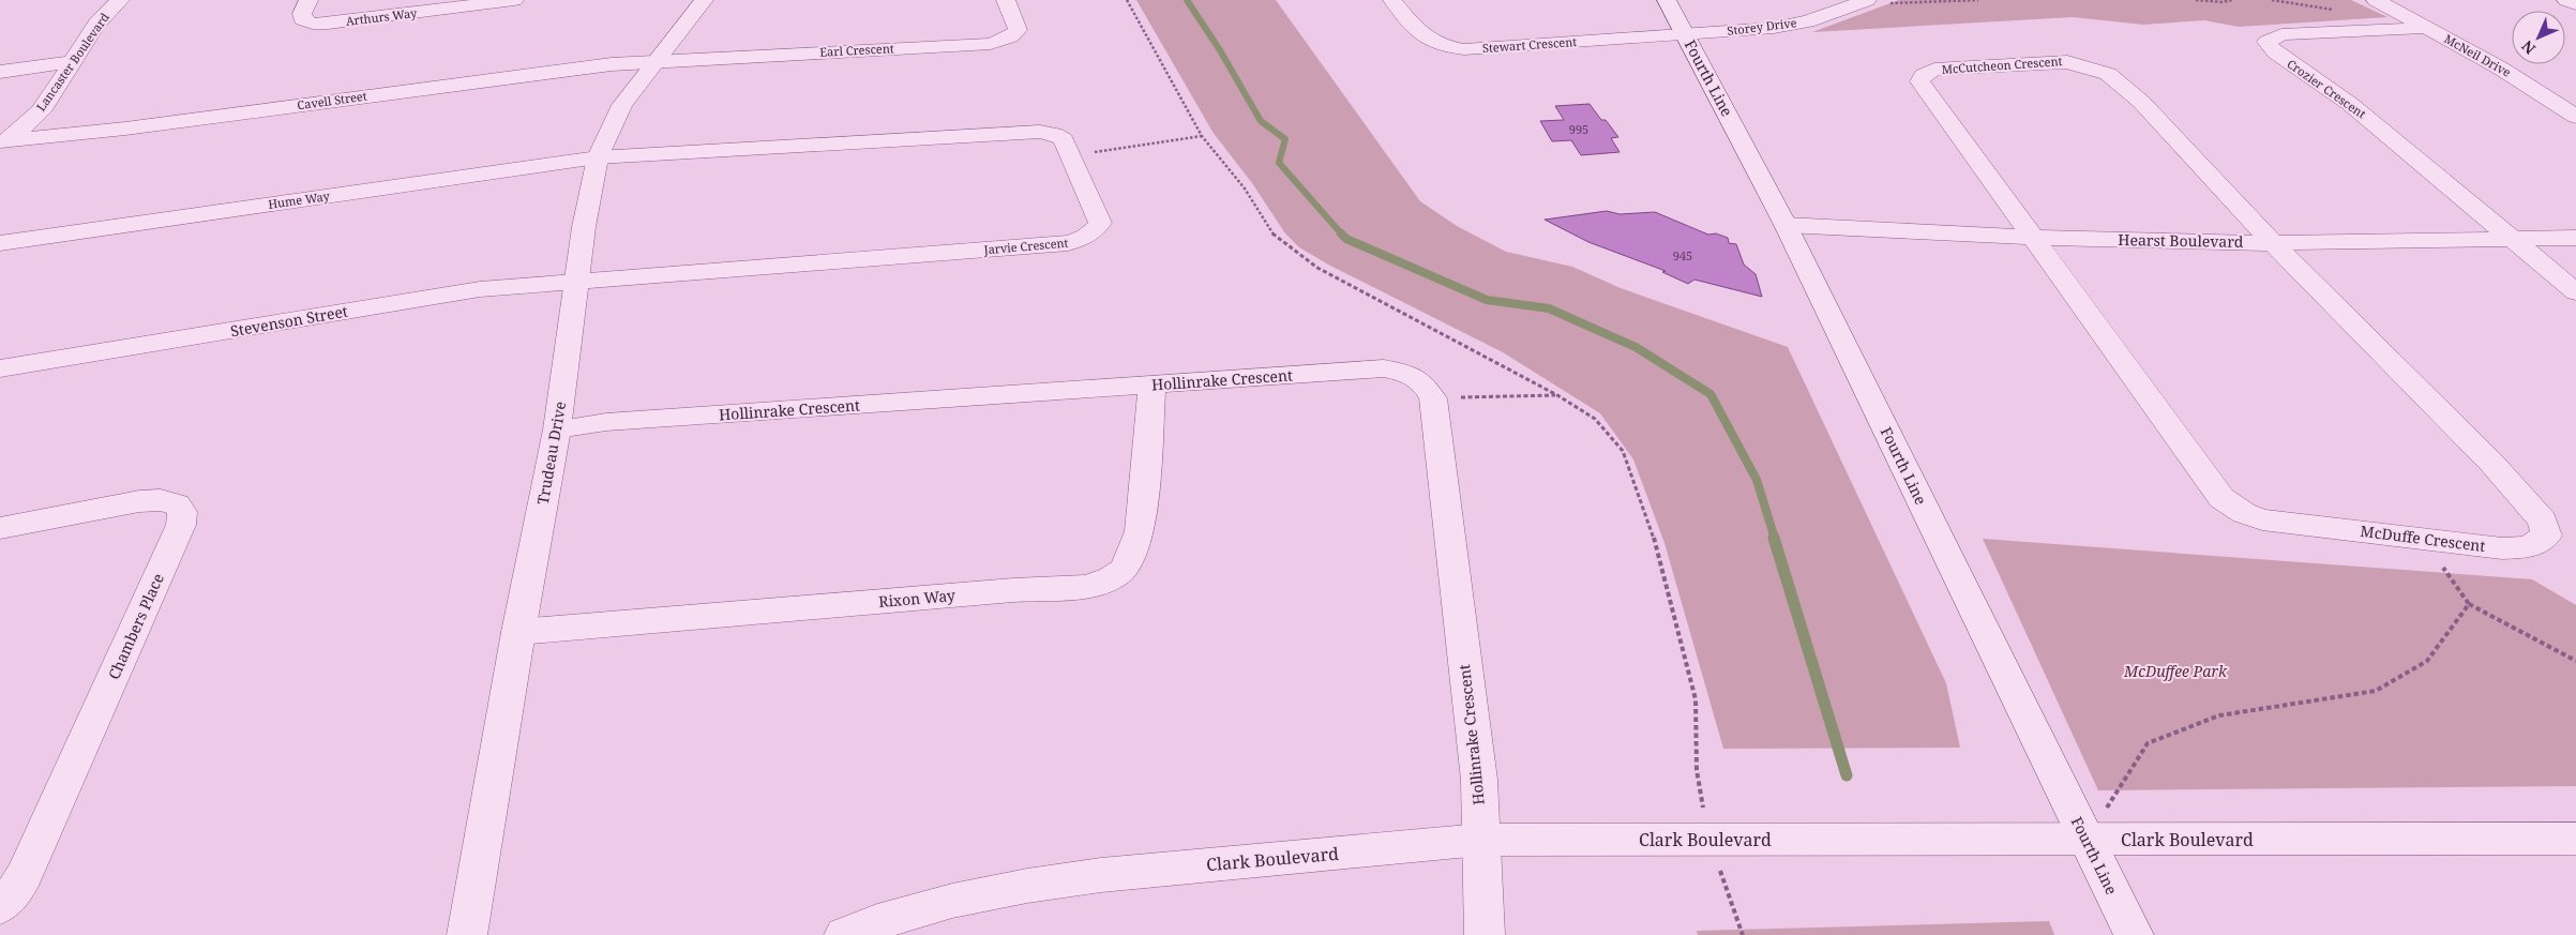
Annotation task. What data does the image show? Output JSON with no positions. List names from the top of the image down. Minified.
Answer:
{"streets":{"street":["Arthurs Way","Storey Drive","Stewart Crescent","Earl Crescent","McNeil Drive","Lancaster Boulevard","McCutcheon Crescent","Fourth Line","Crozier Crescent","Cavell Street","Hume Way","Hearst Boulevard","Jarvie Crescent","Stevenson Street","Hollinrake Crescent","Trudeau Drive","McDuffe Crescent","Rixon Way","Chambers Place","Clark Boulevard"]},"crossings":[["Storey Drive","Stewart Crescent"],["Storey Drive","Fourth Line"],["Stewart Crescent","Fourth Line"],["Earl Crescent","Cavell Street"],["Earl Crescent","Trudeau Drive"],["McNeil Drive","Crozier Crescent"],["Lancaster Boulevard","Cavell Street"],["McCutcheon Crescent","Hearst Boulevard"],["McCutcheon Crescent","McDuffe Crescent"],["Fourth Line","Hearst Boulevard"],["Fourth Line","Clark Boulevard"],["Crozier Crescent","Hearst Boulevard"],["Cavell Street","Trudeau Drive"],["Hume Way","Jarvie Crescent"],["Hume Way","Trudeau Drive"],["Hearst Boulevard","McDuffe Crescent"],["Jarvie Crescent","Stevenson Street"],["Jarvie Crescent","Trudeau Drive"],["Stevenson Street","Trudeau Drive"],["Hollinrake Crescent","Trudeau Drive"],["Hollinrake Crescent","Rixon Way"],["Hollinrake Crescent","Clark Boulevard"],["Trudeau Drive","Rixon Way"]],"parks":["McDuffee Park"],"house_numbers":["995","945"],"north":"bottom left"}
